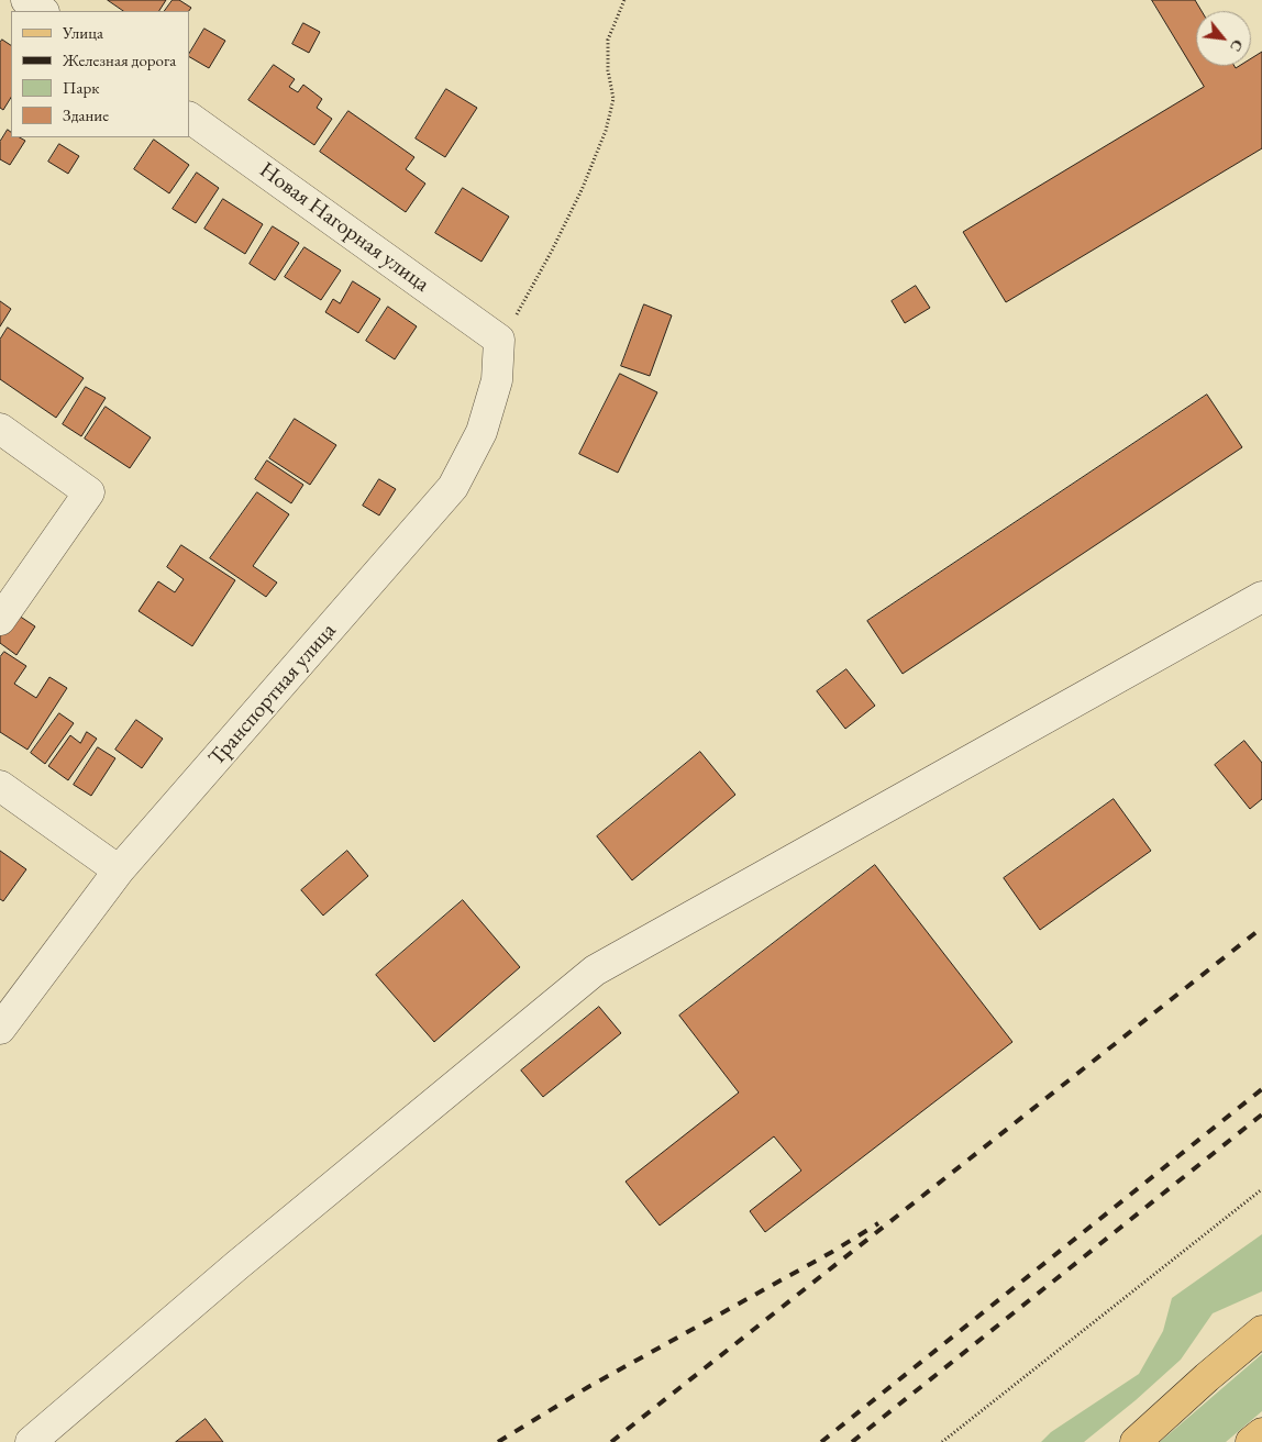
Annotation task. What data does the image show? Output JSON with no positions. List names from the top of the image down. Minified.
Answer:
{"streets":{"street":["Новая Нагорная улица","Транспортная улица"]},"crossings":[["Новая Нагорная улица","Транспортная улица"]],"legend":["Улица","Железная дорога","Парк","Здание"],"north":"bottom right"}
